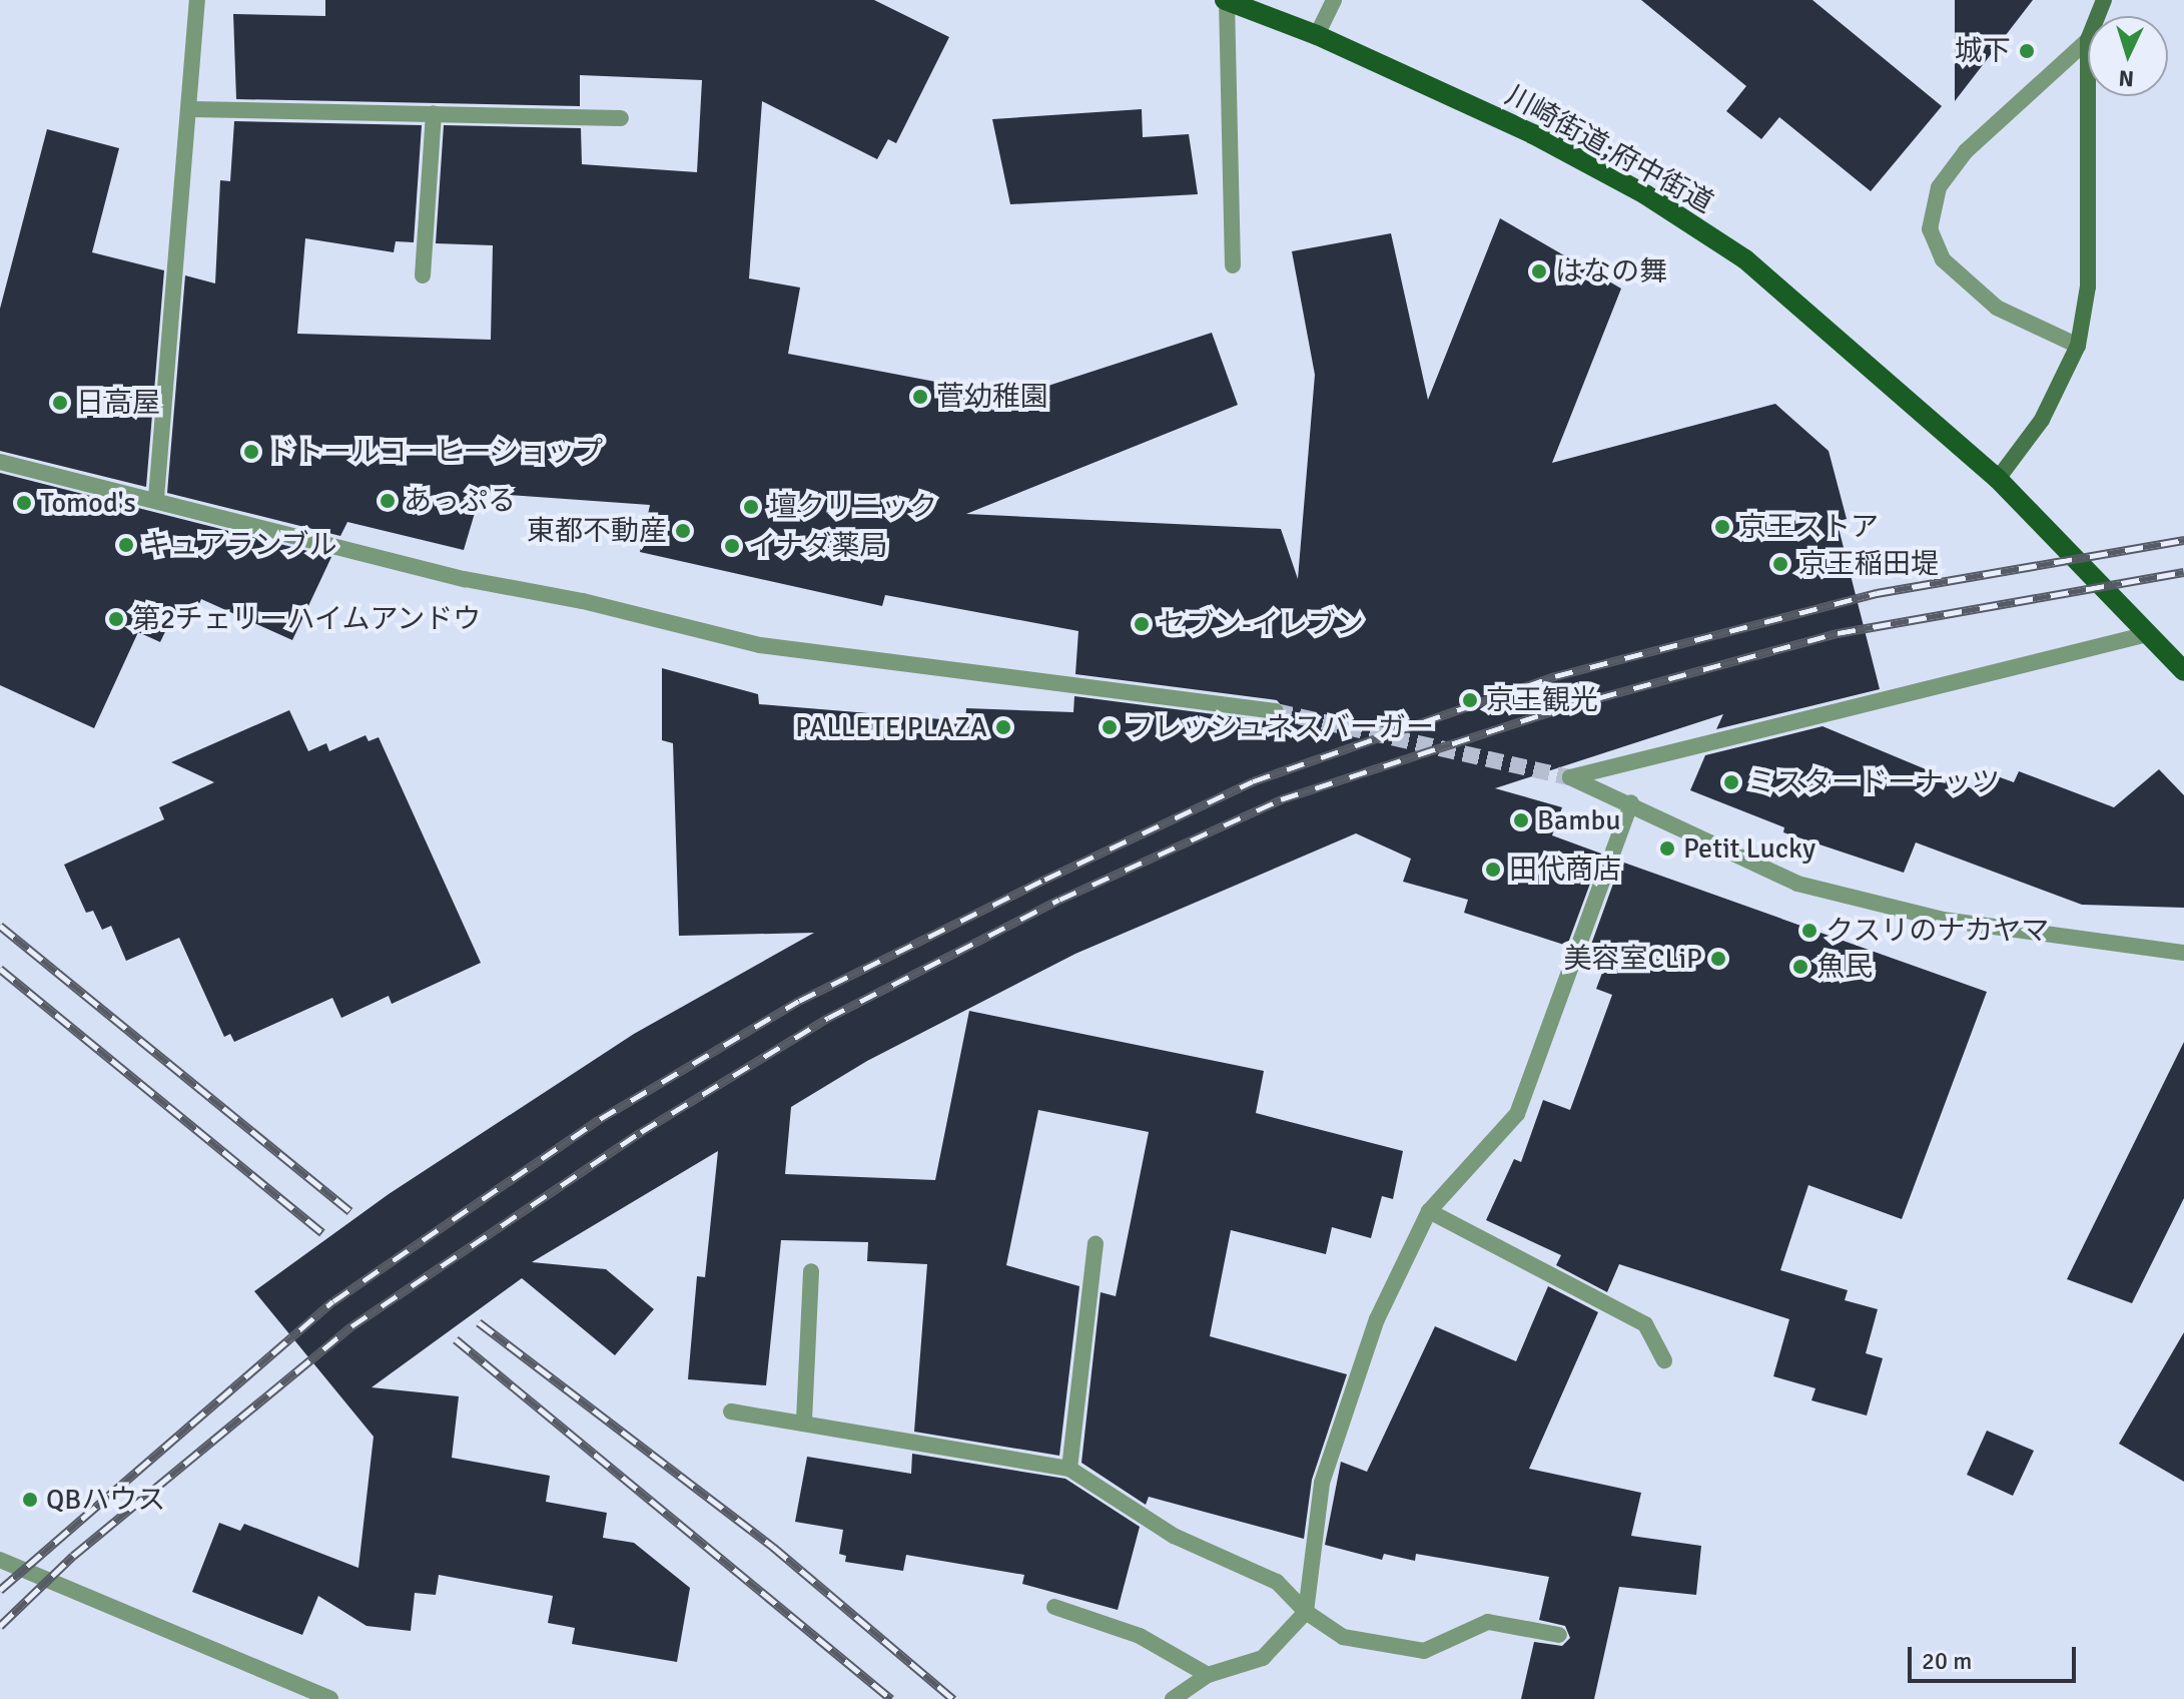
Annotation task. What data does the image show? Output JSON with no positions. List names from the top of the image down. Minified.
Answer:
{"streets":{"main road":["川崎街道;府中街道"]},"places":["城下","はなの舞","菅幼稚園","日高屋","ドトールコーヒーショップ","あっぷる","Tomod's","壇クリニック","京王ストア","東都不動産","キュアランブル","イナダ薬局","京王稲田堤","第2チェリーハイムアンドウ","セブン-イレブン","京王観光","PALLETE PLAZA","フレッシュネスバーガー","ミスタードーナッツ","Bambu","Petit Lucky","田代商店","クスリのナカヤマ","美容室CLiP","魚民","QBハウス"],"scale_bar":"20 m","north":"bottom"}
